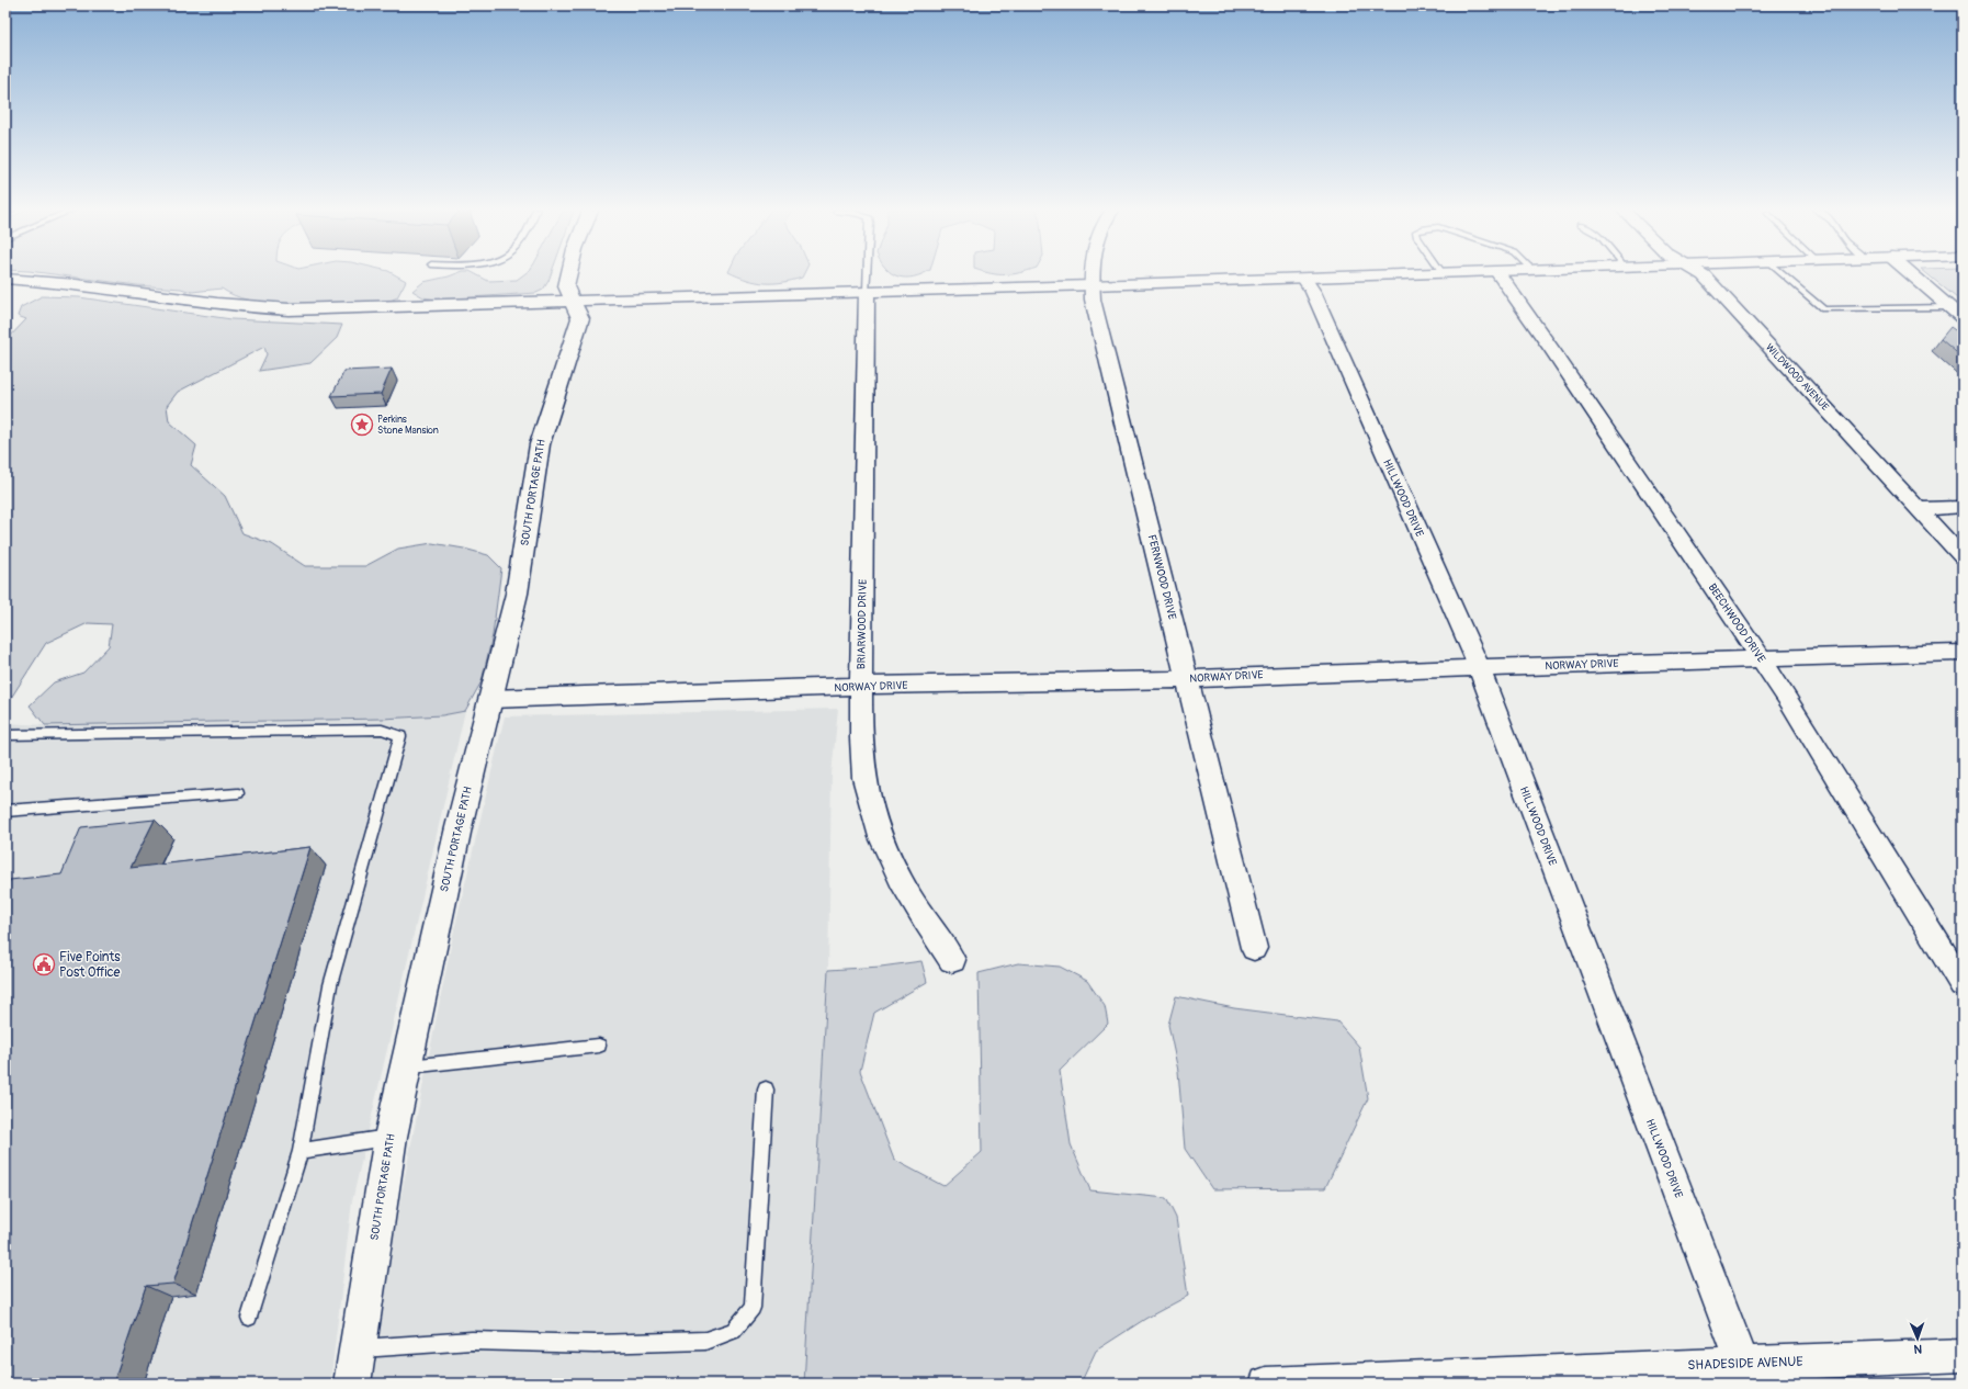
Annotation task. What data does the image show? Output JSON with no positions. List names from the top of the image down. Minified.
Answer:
{"streets":{"main road":["SOUTH PORTAGE PATH"],"street":["WILDWOOD AVENUE","HILLWOOD DRIVE","FERNWOOD DRIVE","BEECHWOOD DRIVE","BRIARWOOD DRIVE","NORWAY DRIVE","SHADESIDE AVENUE"]},"crossings":[["SOUTH PORTAGE PATH","NORWAY DRIVE"],["HILLWOOD DRIVE","NORWAY DRIVE"],["HILLWOOD DRIVE","SHADESIDE AVENUE"],["FERNWOOD DRIVE","NORWAY DRIVE"],["BEECHWOOD DRIVE","NORWAY DRIVE"],["BRIARWOOD DRIVE","NORWAY DRIVE"]],"places":{"place":["Perkins Stone Mansion"],"public building":["Five Points Post Office"]},"north":"bottom"}
